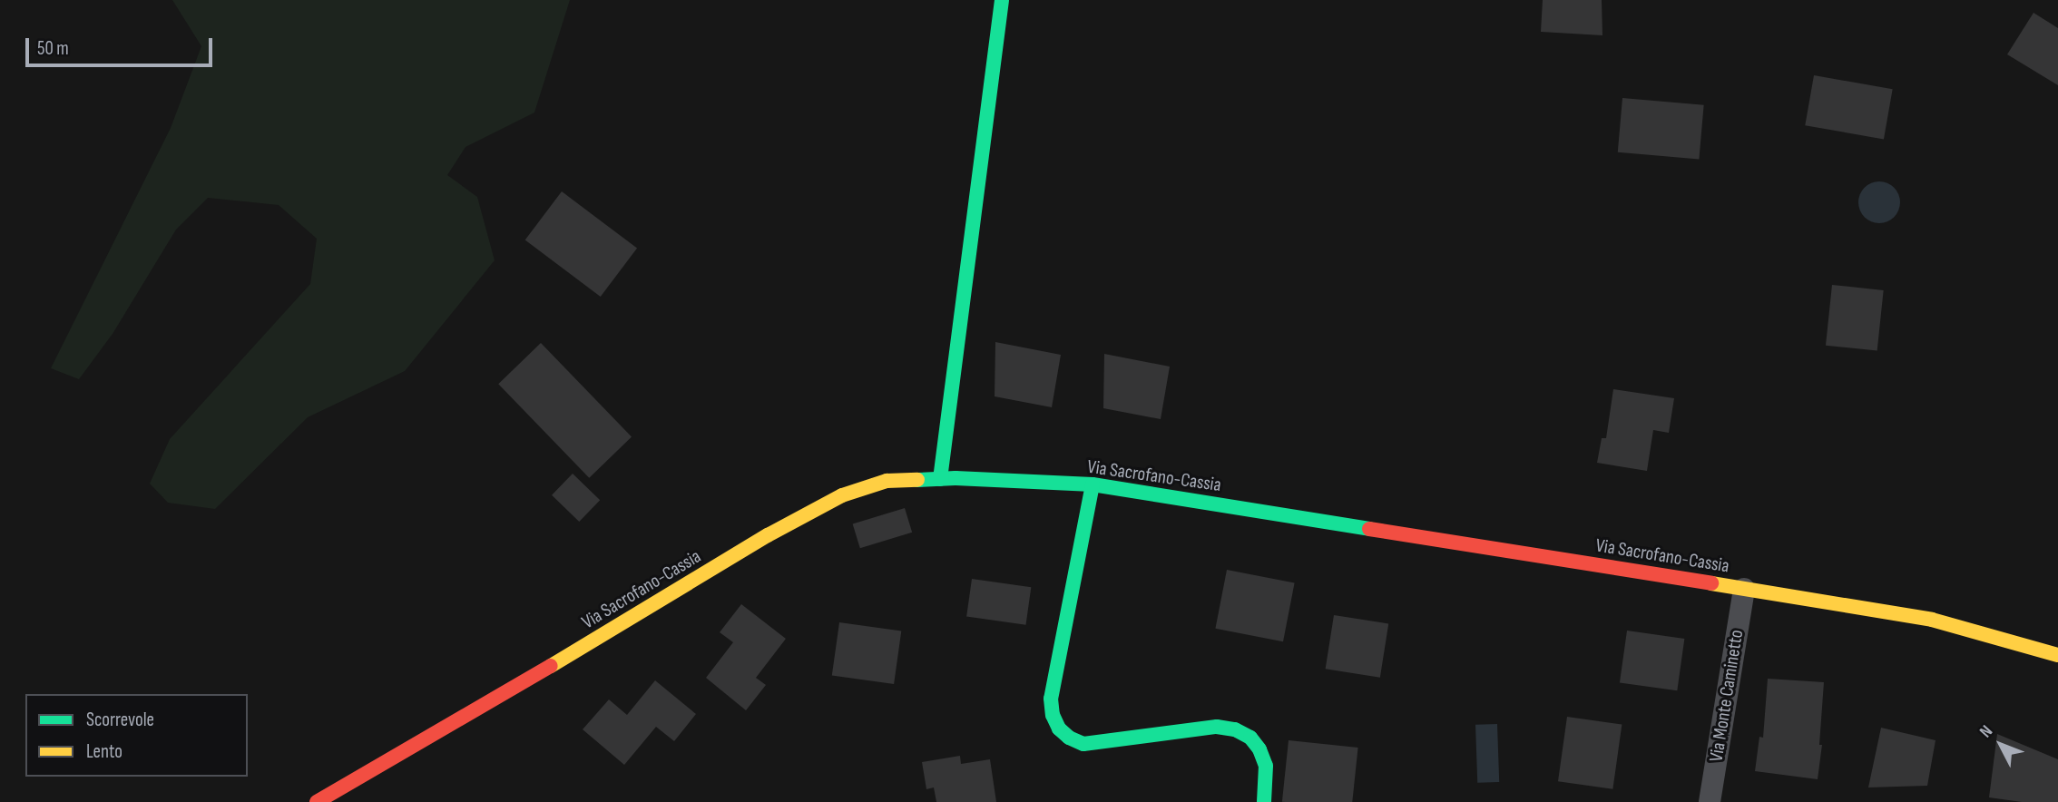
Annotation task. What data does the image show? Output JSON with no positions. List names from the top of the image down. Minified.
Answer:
{"streets":{"street":["Via Sacrofano-Cassia","Via Monte Caminetto"]},"crossings":[["Via Sacrofano-Cassia","Via Monte Caminetto"]],"legend":["Scorrevole","Lento"],"scale_bar":"50 m","north":"top left"}
